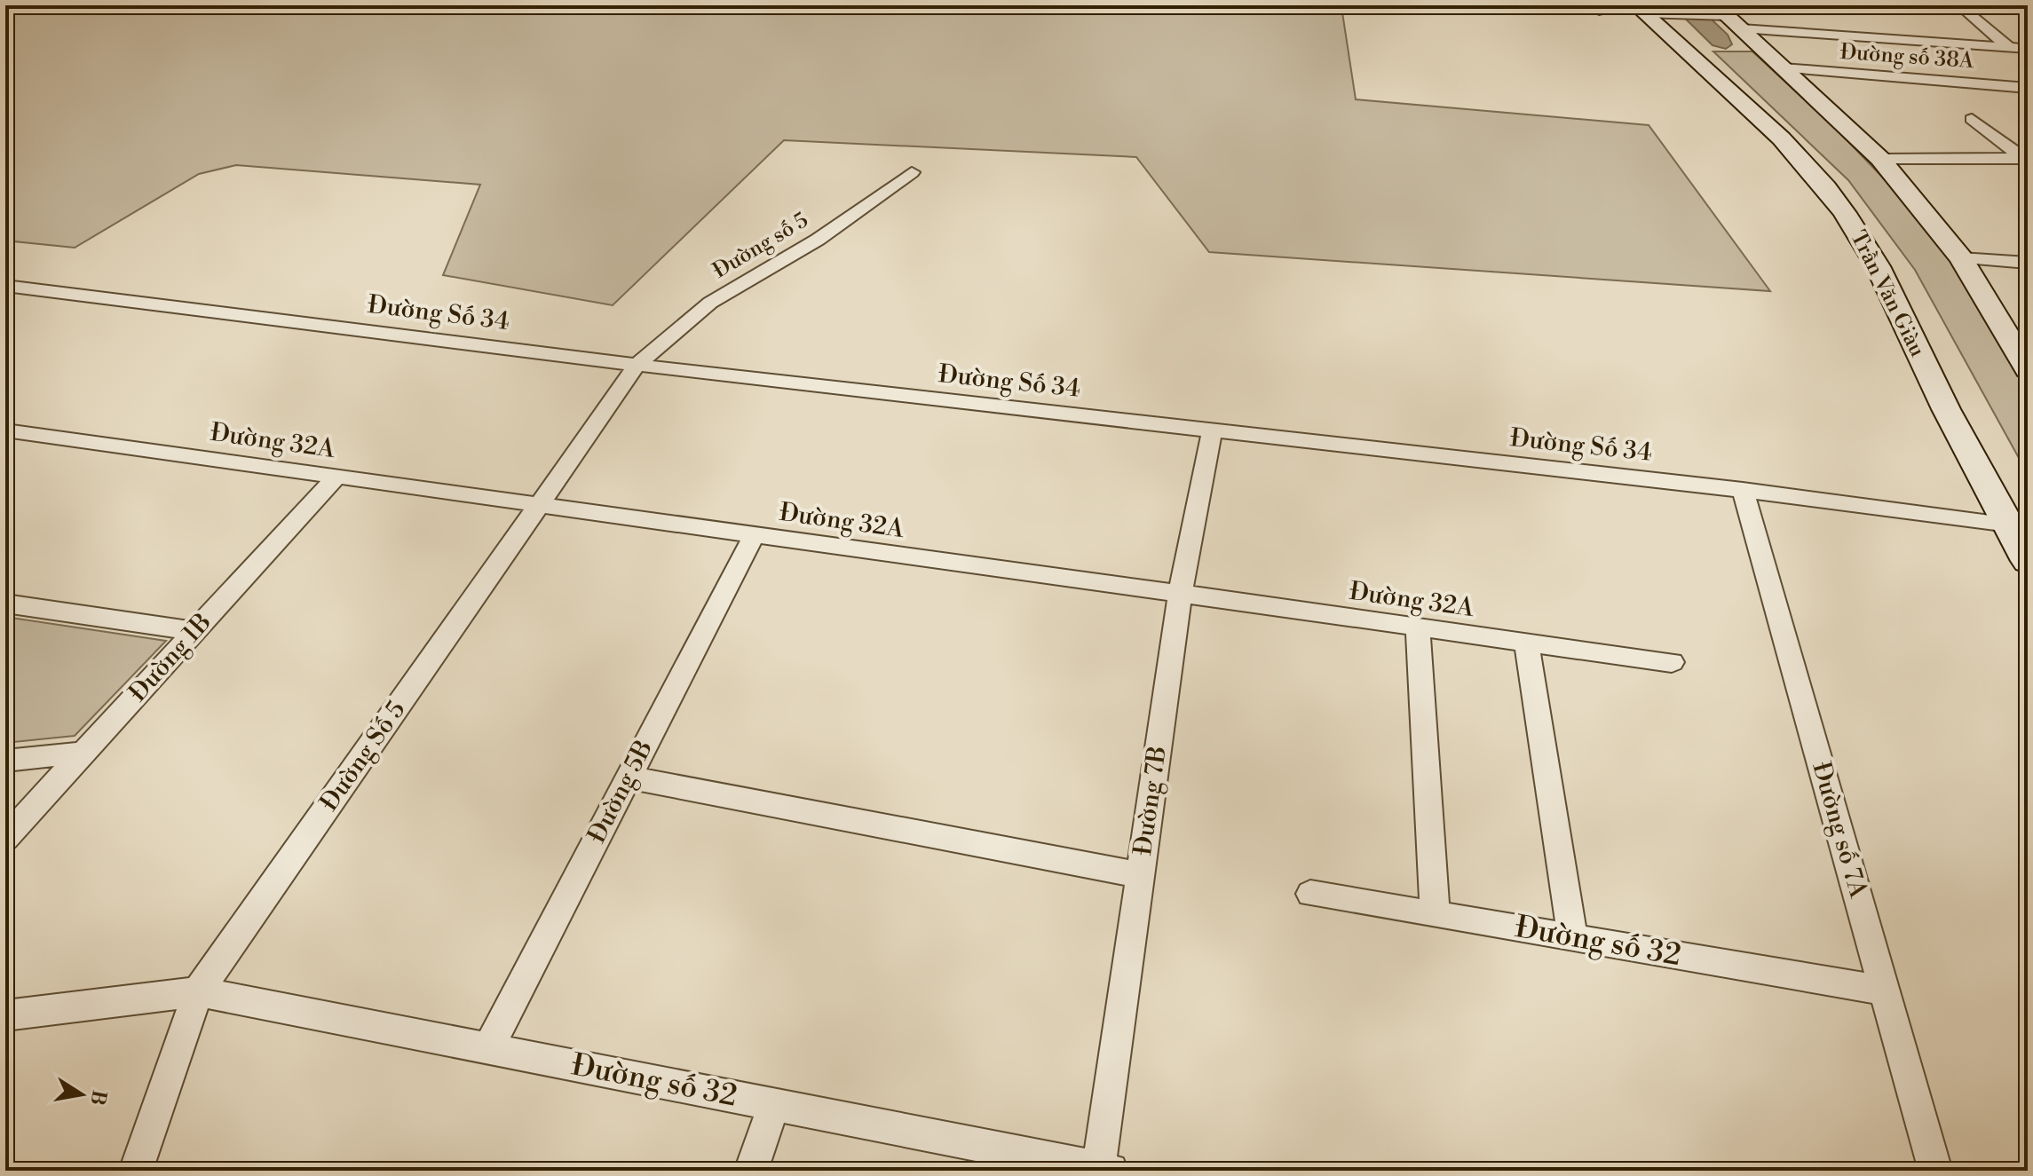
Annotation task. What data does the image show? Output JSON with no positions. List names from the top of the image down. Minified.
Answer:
{"streets":{"main road":["Trần Văn Giàu"],"street":["Đường số 38A","Đường số 5","Đường Số 34","Đường 32A","Đường 1B","Đường Số 5","Đường 5B","Đường 7B","Đường số 7A","Đường số 32"]},"crossings":[["Đường số 5","Đường Số 34"],["Đường số 5","Đường Số 5"],["Trần Văn Giàu","Đường Số 34"],["Đường Số 34","Đường Số 5"],["Đường Số 34","Đường 7B"],["Đường Số 34","Đường số 7A"],["Đường 32A","Đường 1B"],["Đường 32A","Đường Số 5"],["Đường 32A","Đường 5B"],["Đường 32A","Đường 7B"],["Đường Số 5","Đường số 32"],["Đường 5B","Đường số 32"],["Đường 7B","Đường số 32"],["Đường số 7A","Đường số 32"]],"north":"right"}
